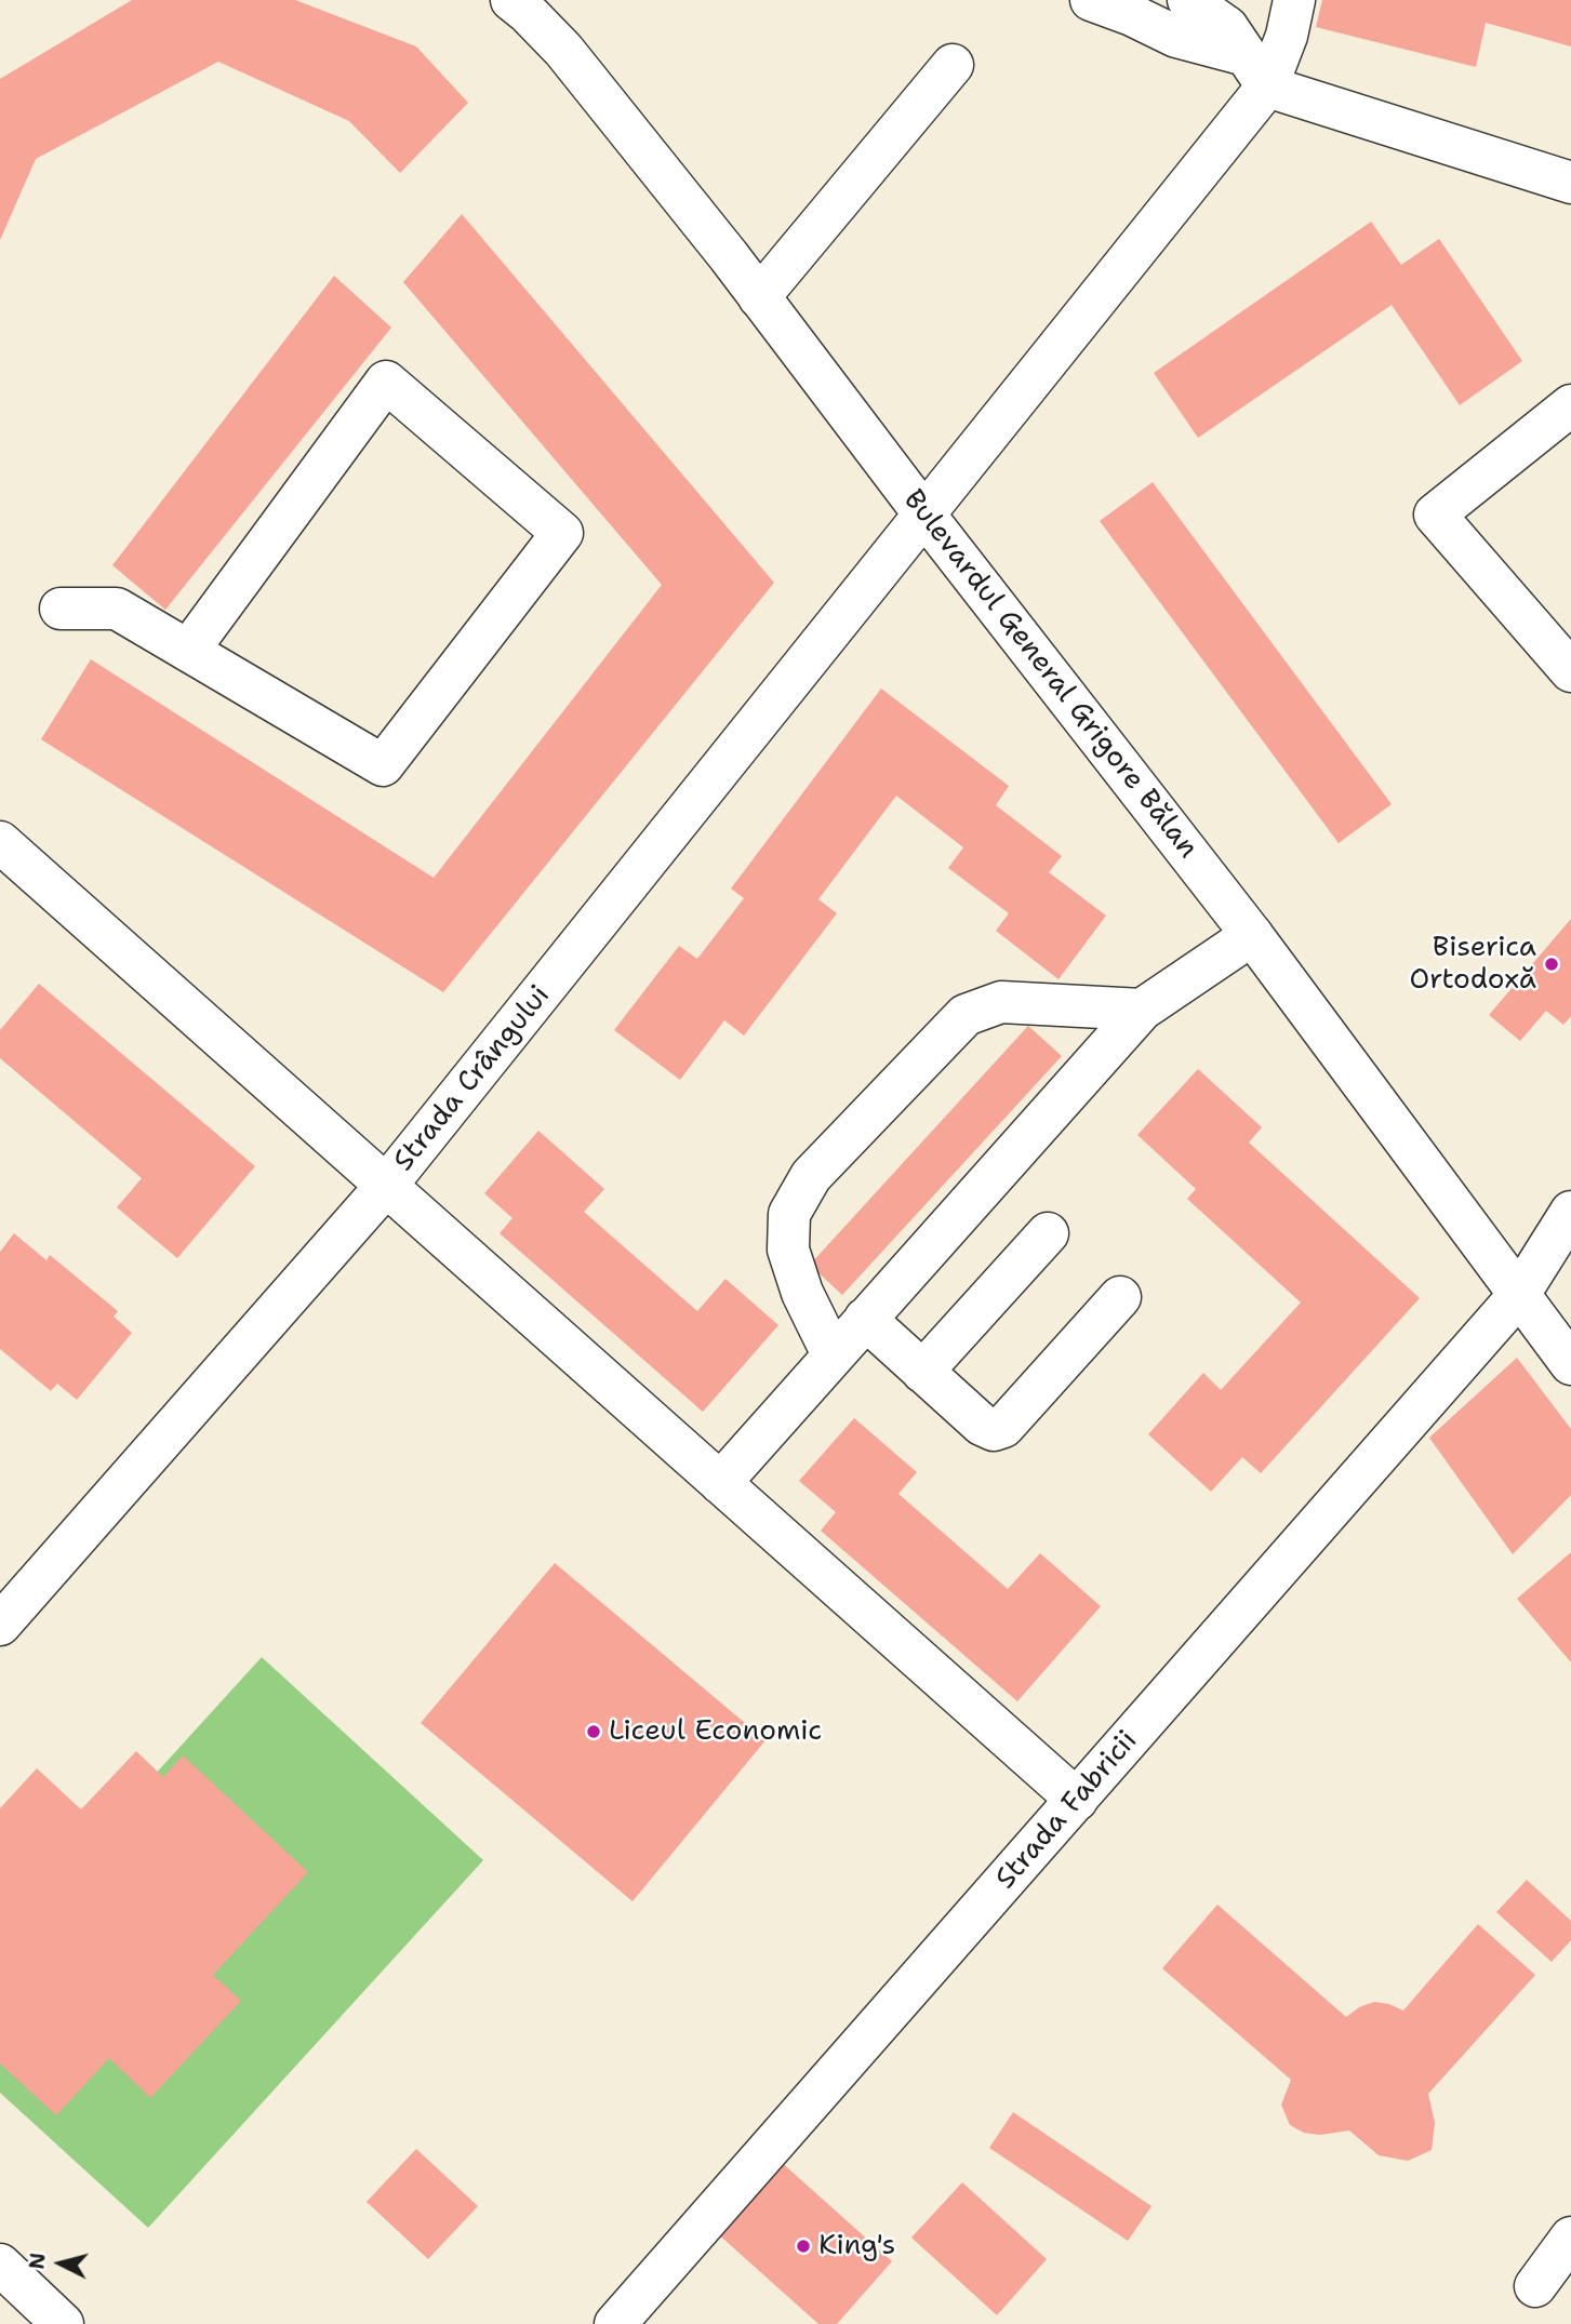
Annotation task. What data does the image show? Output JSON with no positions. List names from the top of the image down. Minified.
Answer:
{"streets":{"main road":["Bulevardul General Grigore Bălan","Strada Crângului","Strada Fabricii"]},"crossings":[["Bulevardul General Grigore Bălan","Strada Crângului"],["Bulevardul General Grigore Bălan","Strada Fabricii"]],"places":["Biserica Ortodoxă","Liceul Economic","King's"],"north":"left"}
